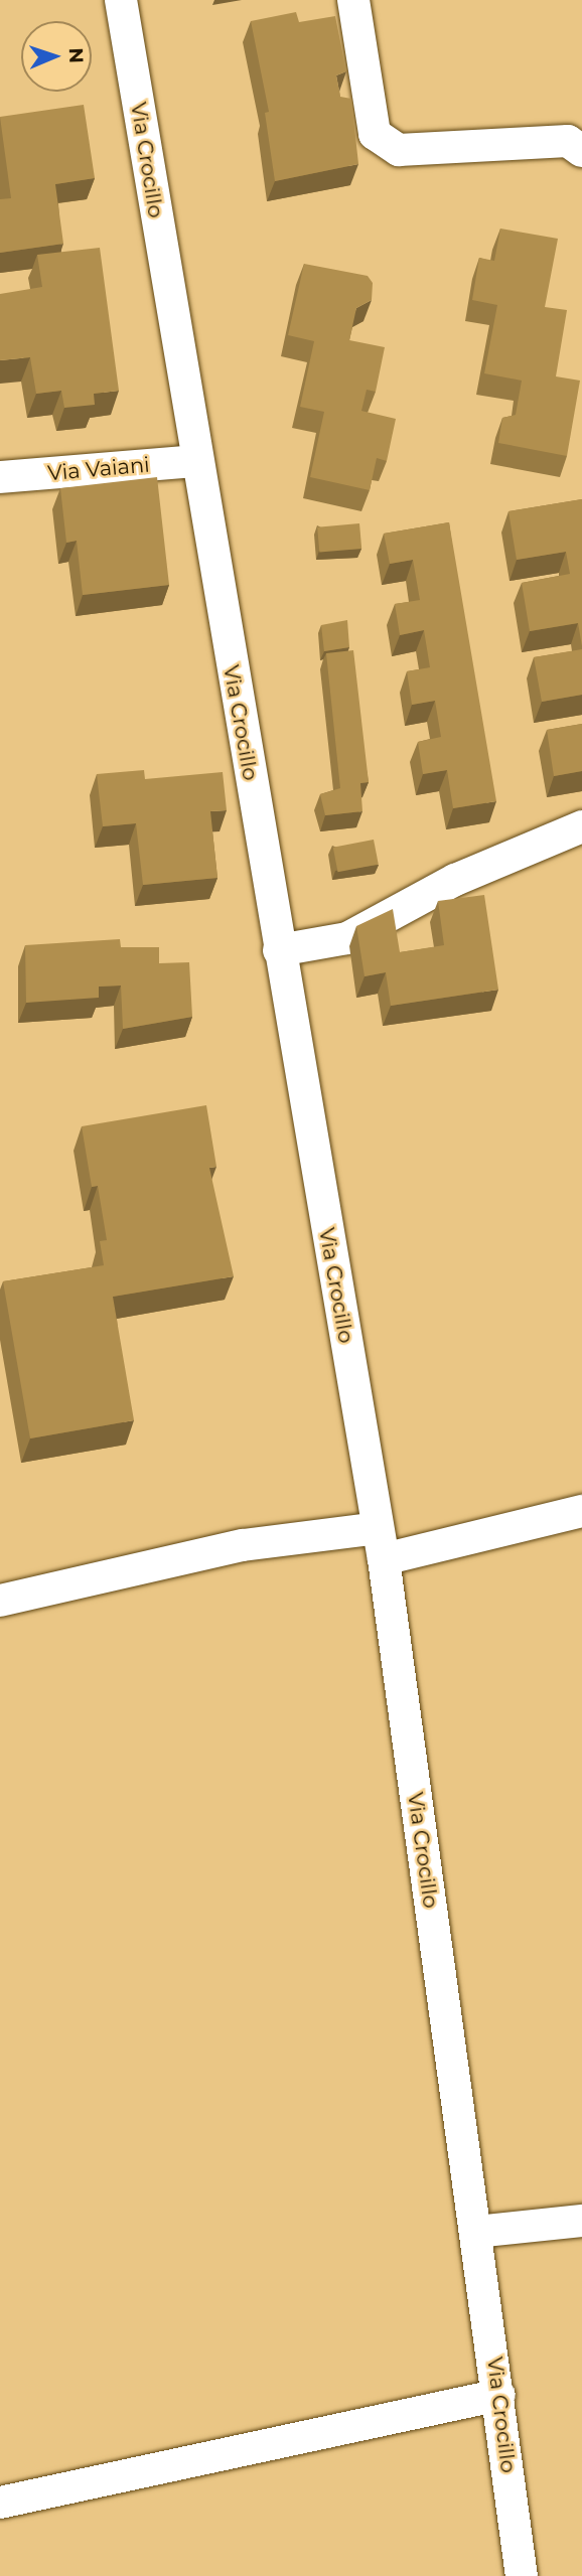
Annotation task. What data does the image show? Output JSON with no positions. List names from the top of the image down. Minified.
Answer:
{"streets":{"street":["Via Crocillo","Via Vaiani"]},"crossings":[["Via Crocillo","Via Vaiani"]],"north":"right"}
